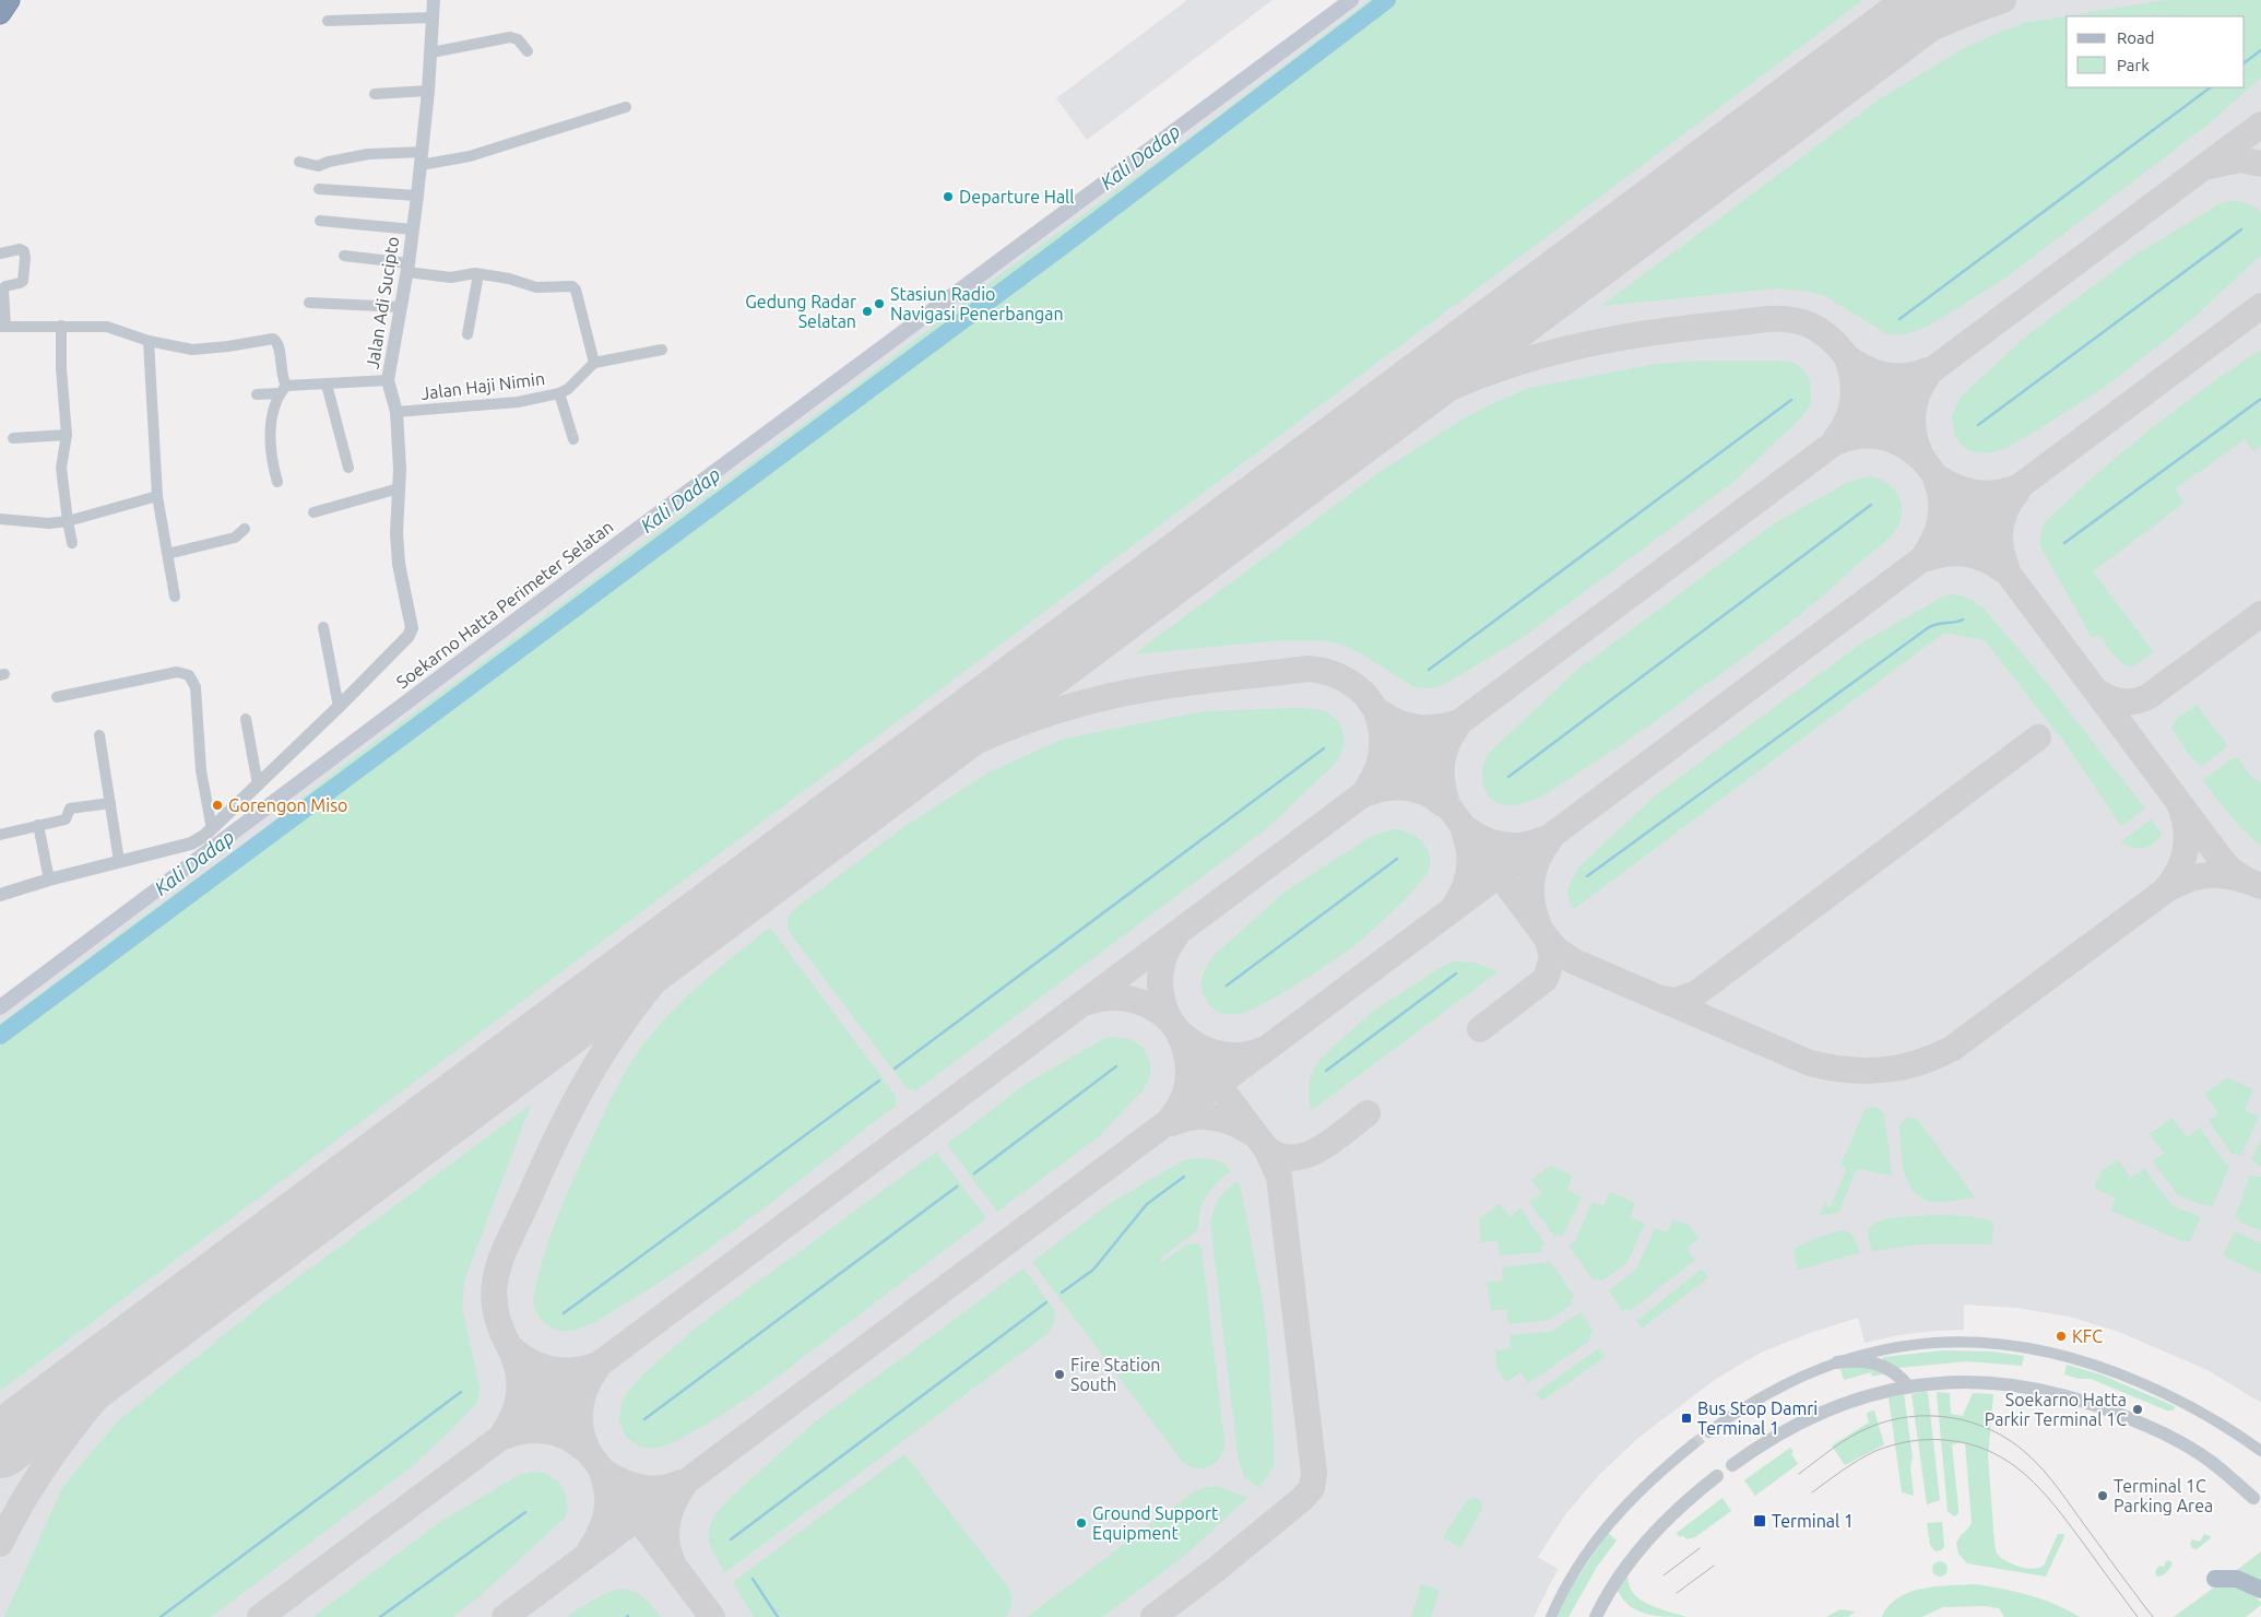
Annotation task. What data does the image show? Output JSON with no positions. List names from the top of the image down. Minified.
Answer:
{"streets":{"main road":["Soekarno Hatta Perimeter Selatan"],"street":["Jalan Adi Sucipto","Jalan Haji Nimin"]},"crossings":[["Jalan Adi Sucipto","Jalan Haji Nimin"]],"water":["Kali Dadap"],"places":{"other":["Departure Hall","Stasiun Radio Navigasi Penerbangan","Gedung Radar Selatan","Gorengon Miso","KFC","Fire Station South","Soekarno Hatta Parkir Terminal 1C","Terminal 1C Parking Area","Ground Support Equipment"],"transit":["Bus Stop Damri Terminal 1","Terminal 1"]},"legend":["Road","Park"]}
